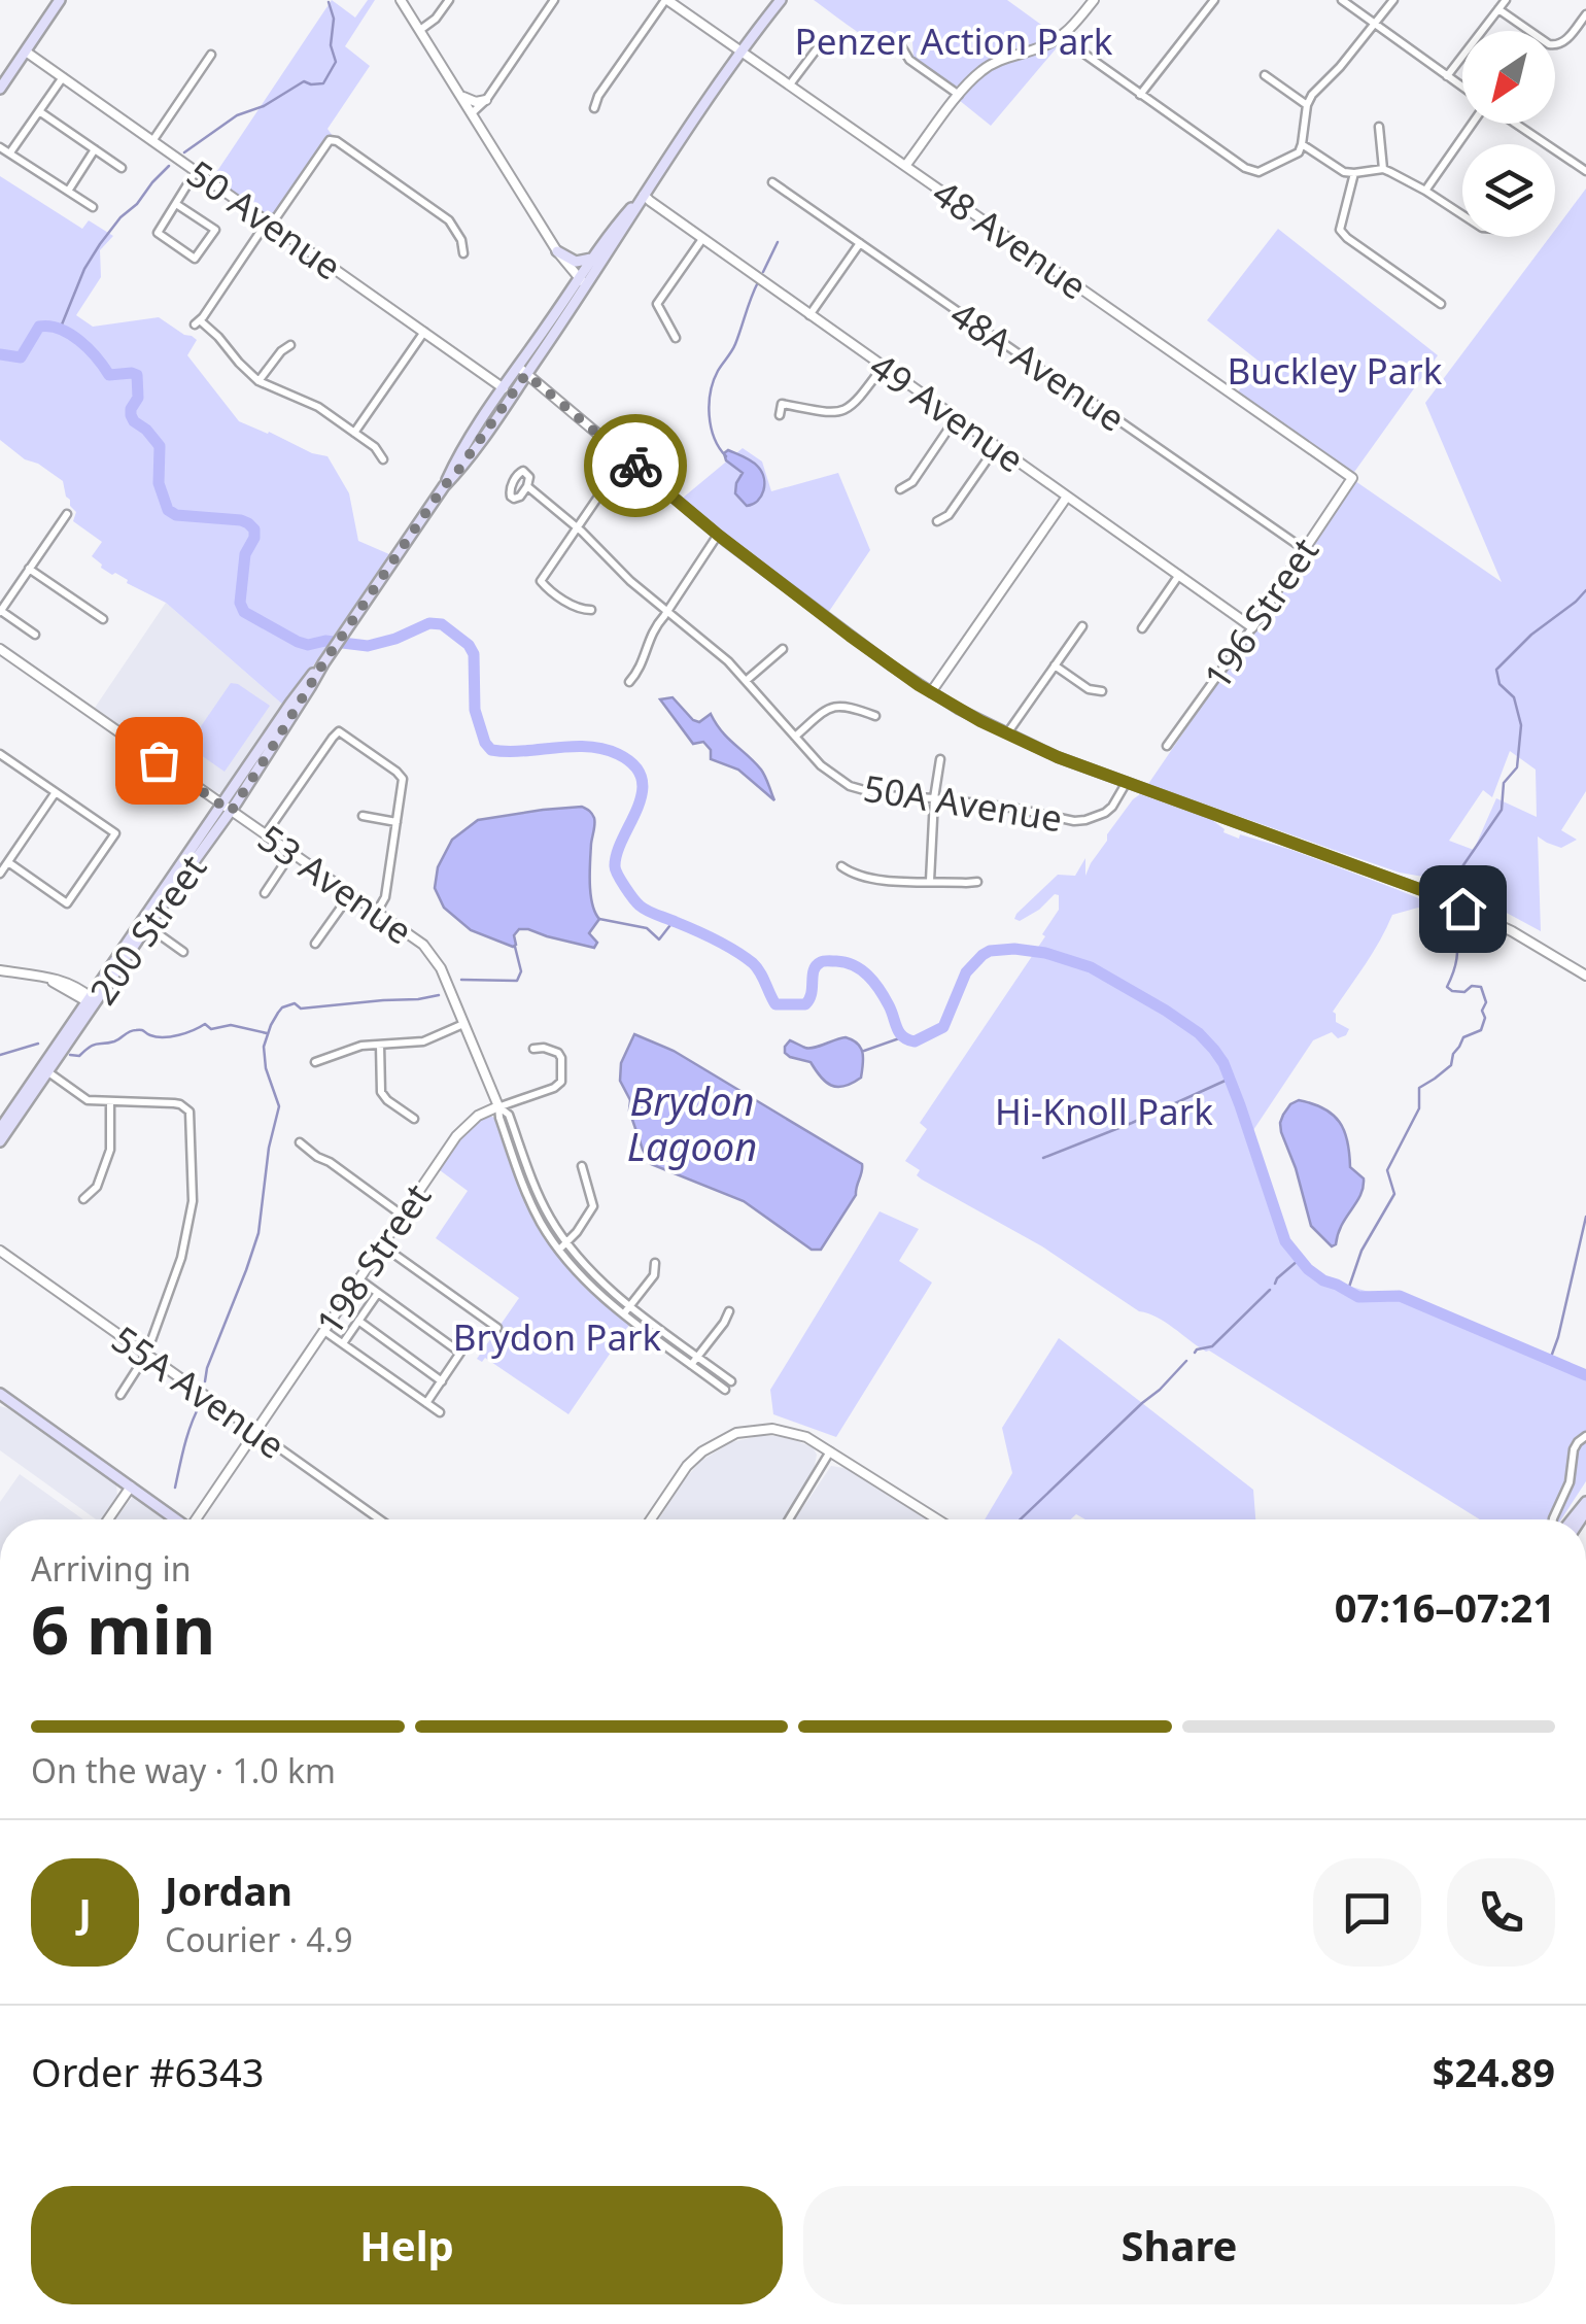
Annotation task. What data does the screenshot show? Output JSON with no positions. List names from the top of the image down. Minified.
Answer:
{"streets":{"main road":["200 Street"],"street":["50 Avenue","48 Avenue","48A Avenue","49 Avenue","196 Street","50A Avenue","53 Avenue","198 Street","55A Avenue"]},"crossings":[["50 Avenue","200 Street"],["48 Avenue","196 Street"],["48 Avenue","200 Street"],["48A Avenue","196 Street"],["49 Avenue","196 Street"],["49 Avenue","200 Street"],["53 Avenue","200 Street"],["53 Avenue","198 Street"],["198 Street","55A Avenue"]],"water":["Brydon Lagoon"],"parks":["Penzer Action Park","Buckley Park","Hi-Knoll Park","Brydon Park"],"north":"bottom left","page":{"heading":["6 min","Arriving in","07:16–07:21"],"panel":["Jordan","Courier · 4.9","Order #6343","$24.89"],"bar":"On the way · 1.0 km","round":"J","buttons":["Help","Share"]}}
